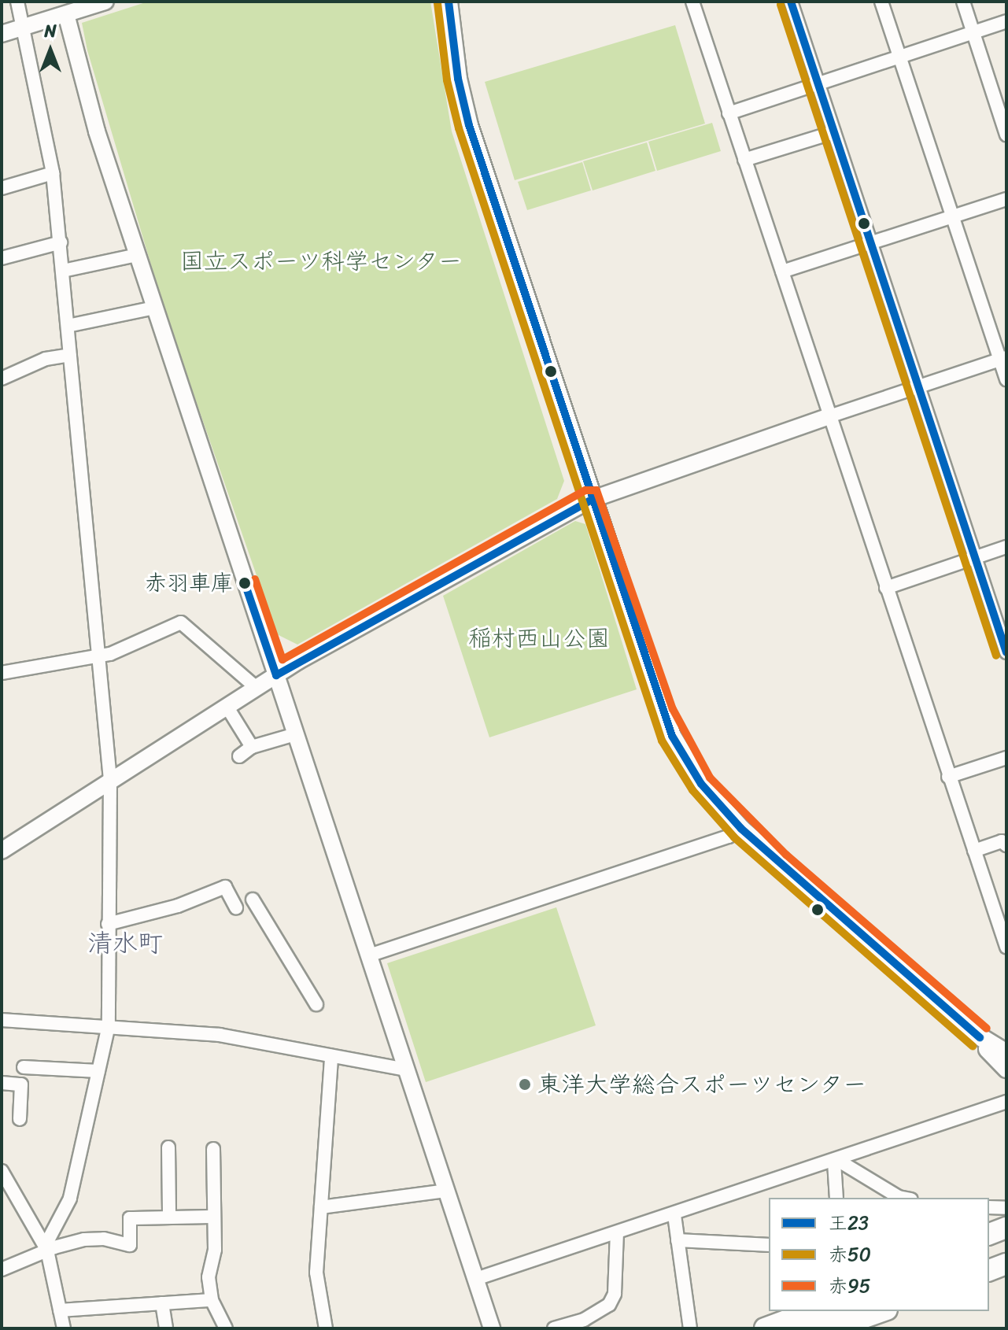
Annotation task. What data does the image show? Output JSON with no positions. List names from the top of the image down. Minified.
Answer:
{"districts":["清水町"],"parks":["国立スポーツ科学センター","稲村西山公園"],"places":["赤羽車庫","東洋大学総合スポーツセンター"],"lines":["transit line 王23","transit line 赤50","transit line 赤95"],"legend":["王23","赤50","赤95"],"north":"top"}
